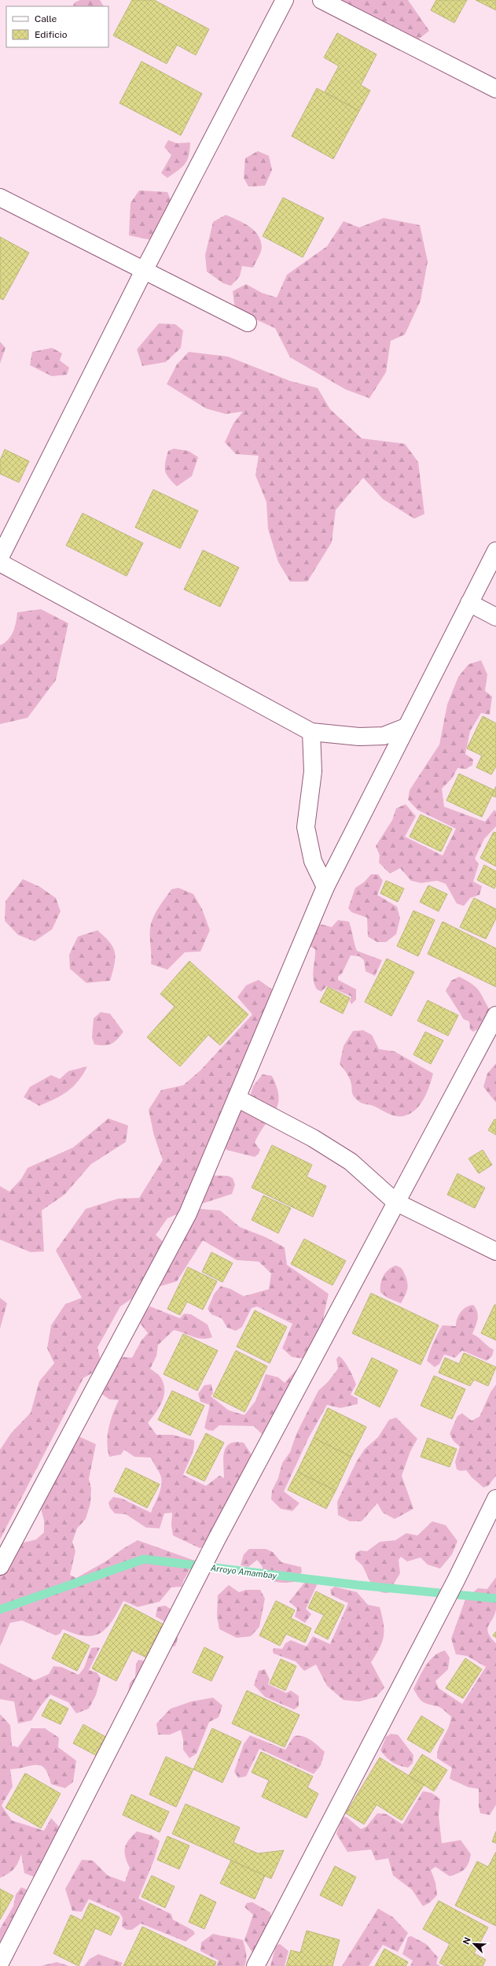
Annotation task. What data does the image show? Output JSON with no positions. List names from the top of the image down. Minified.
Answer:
{"water":["Arroyo Amambay"],"legend":["Calle","Edificio"],"north":"top left"}
